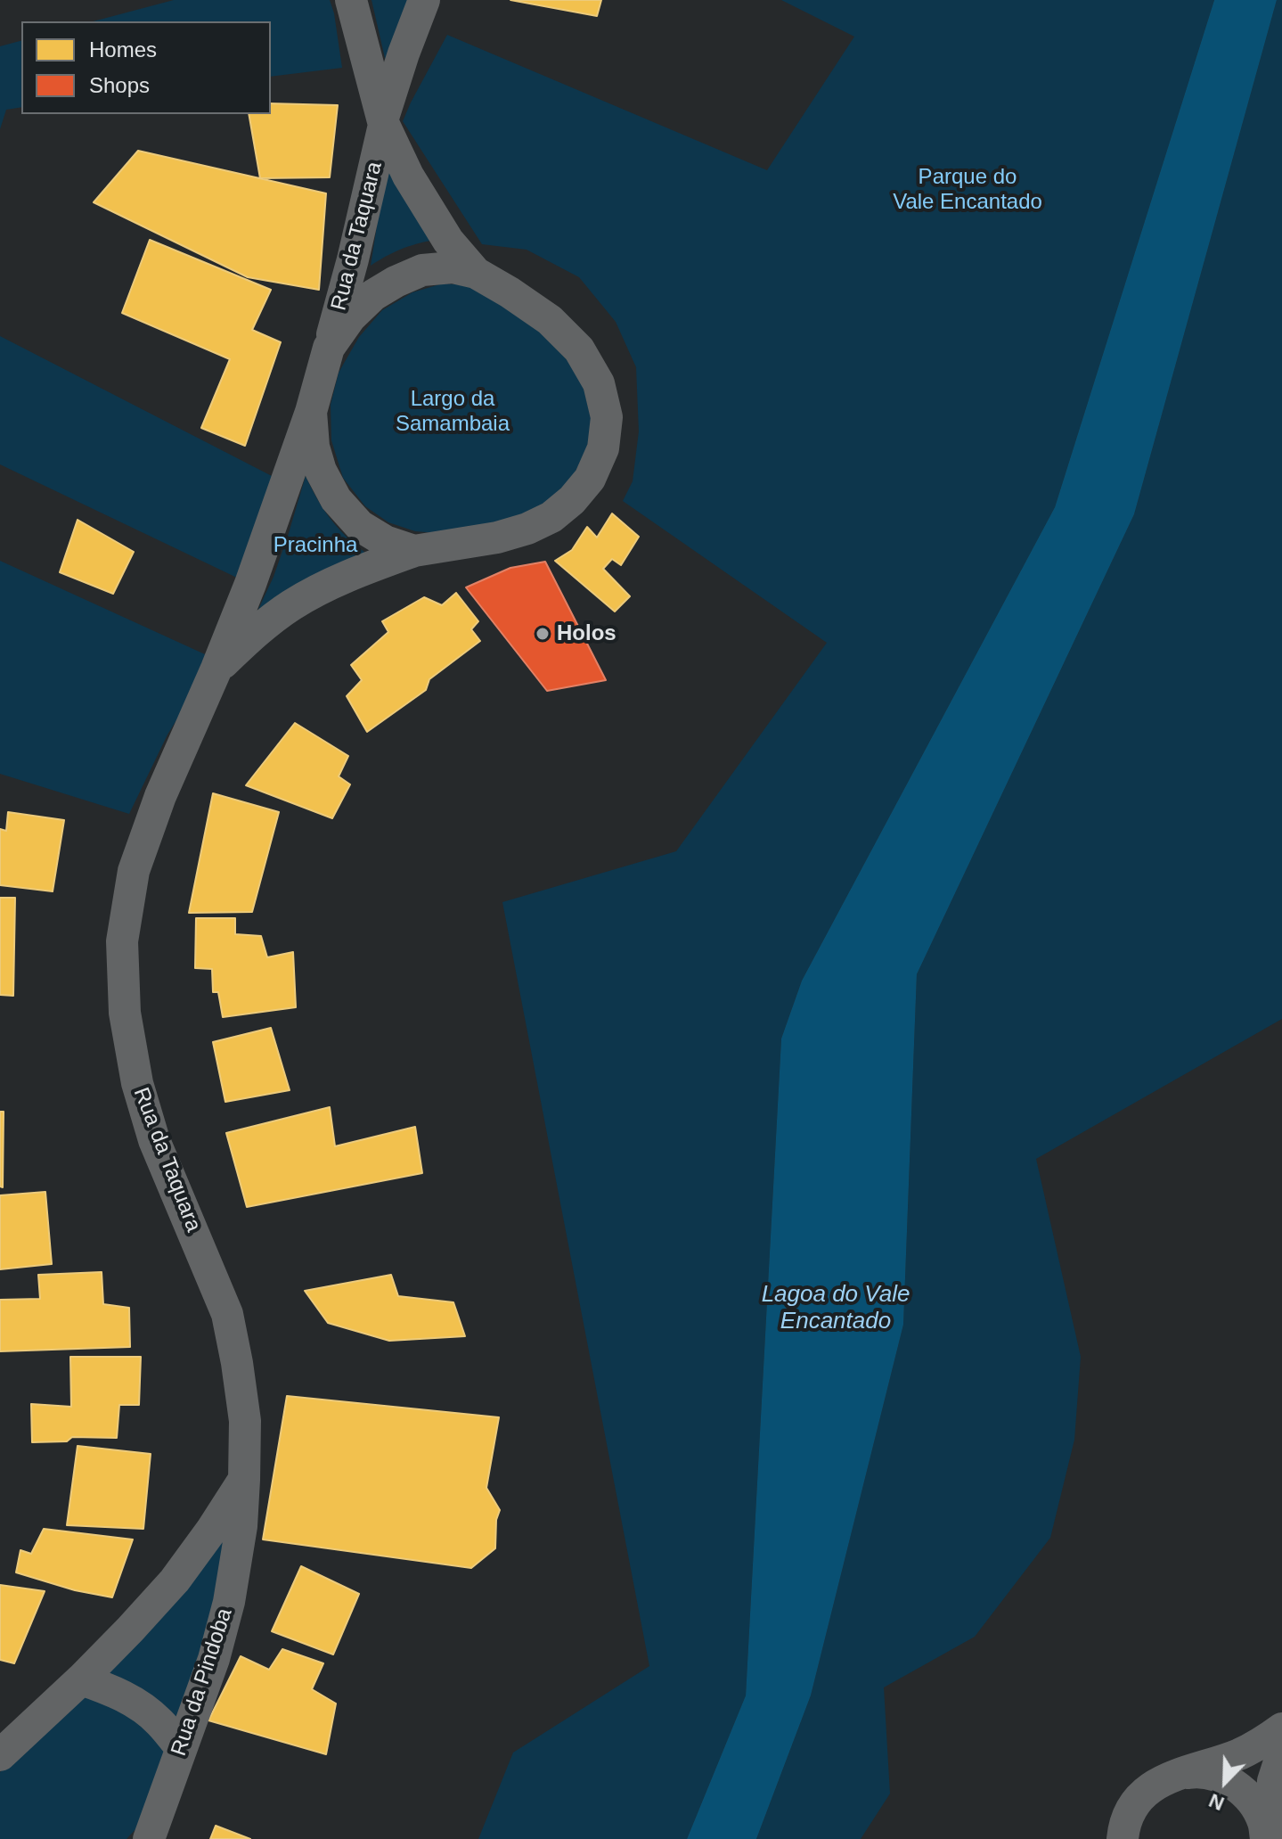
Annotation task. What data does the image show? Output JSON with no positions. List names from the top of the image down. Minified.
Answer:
{"streets":{"street":["Rua da Taquara","Rua da Pindoba"]},"crossings":[["Rua da Taquara","Rua da Pindoba"]],"water":["Lagoa do Vale Encantado"],"parks":["Parque do Vale Encantado","Largo da Samambaia","Pracinha"],"places":["Holos"],"legend":["Homes","Shops"],"north":"bottom left"}
